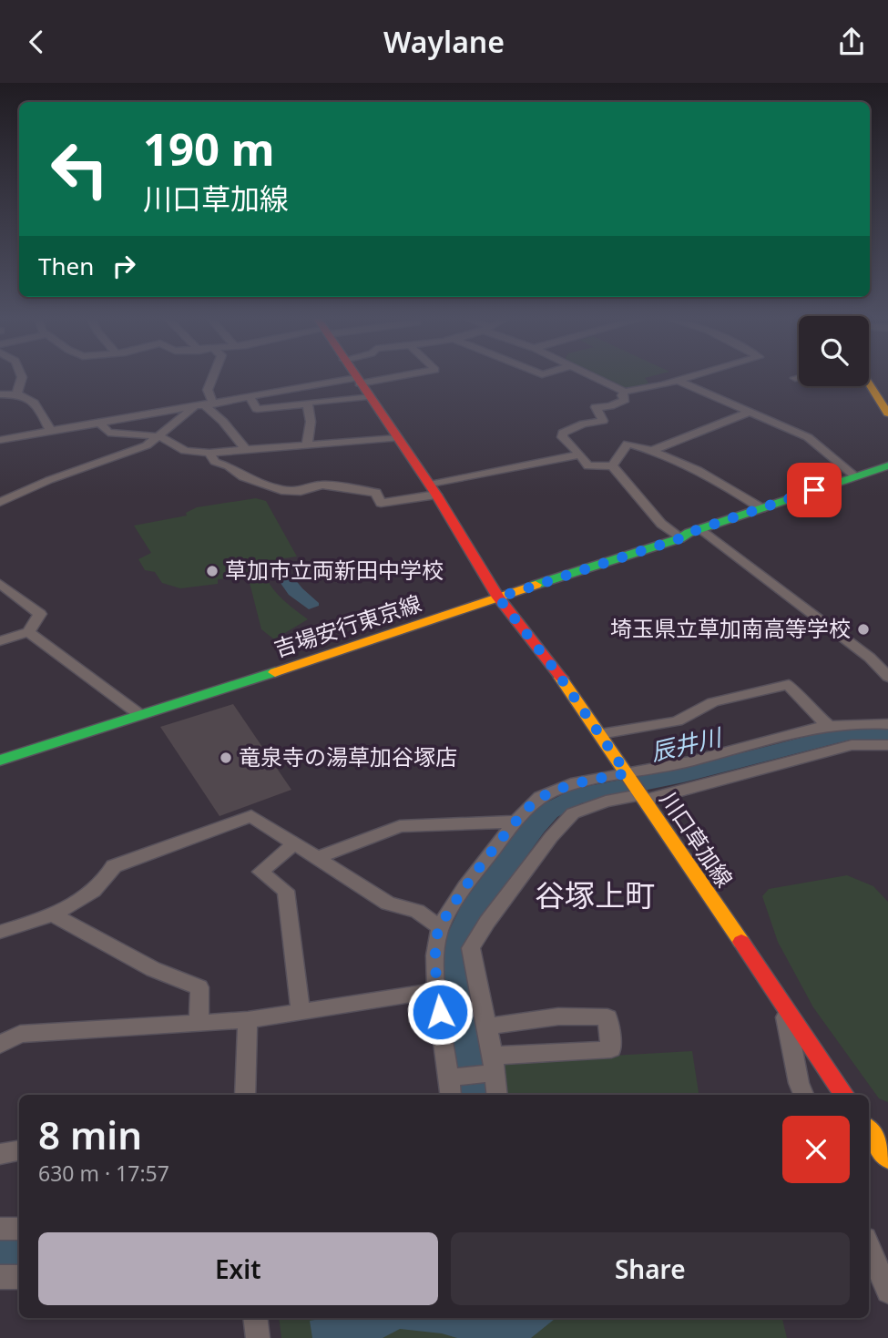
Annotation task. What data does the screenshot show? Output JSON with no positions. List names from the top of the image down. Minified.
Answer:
{"streets":{"main road":["吉場安行東京線","川口草加線"]},"crossings":[["吉場安行東京線","川口草加線"]],"districts":["谷塚上町"],"water":["辰井川"],"places":["草加市立両新田中学校","埼玉県立草加南高等学校","竜泉寺の湯草加谷塚店"],"page":{"header":"Waylane","turn":["190 m","川口草加線"],"then":"Then","heading":["8 min","630 m · 17:57"],"buttons":["Exit","Share"]}}
